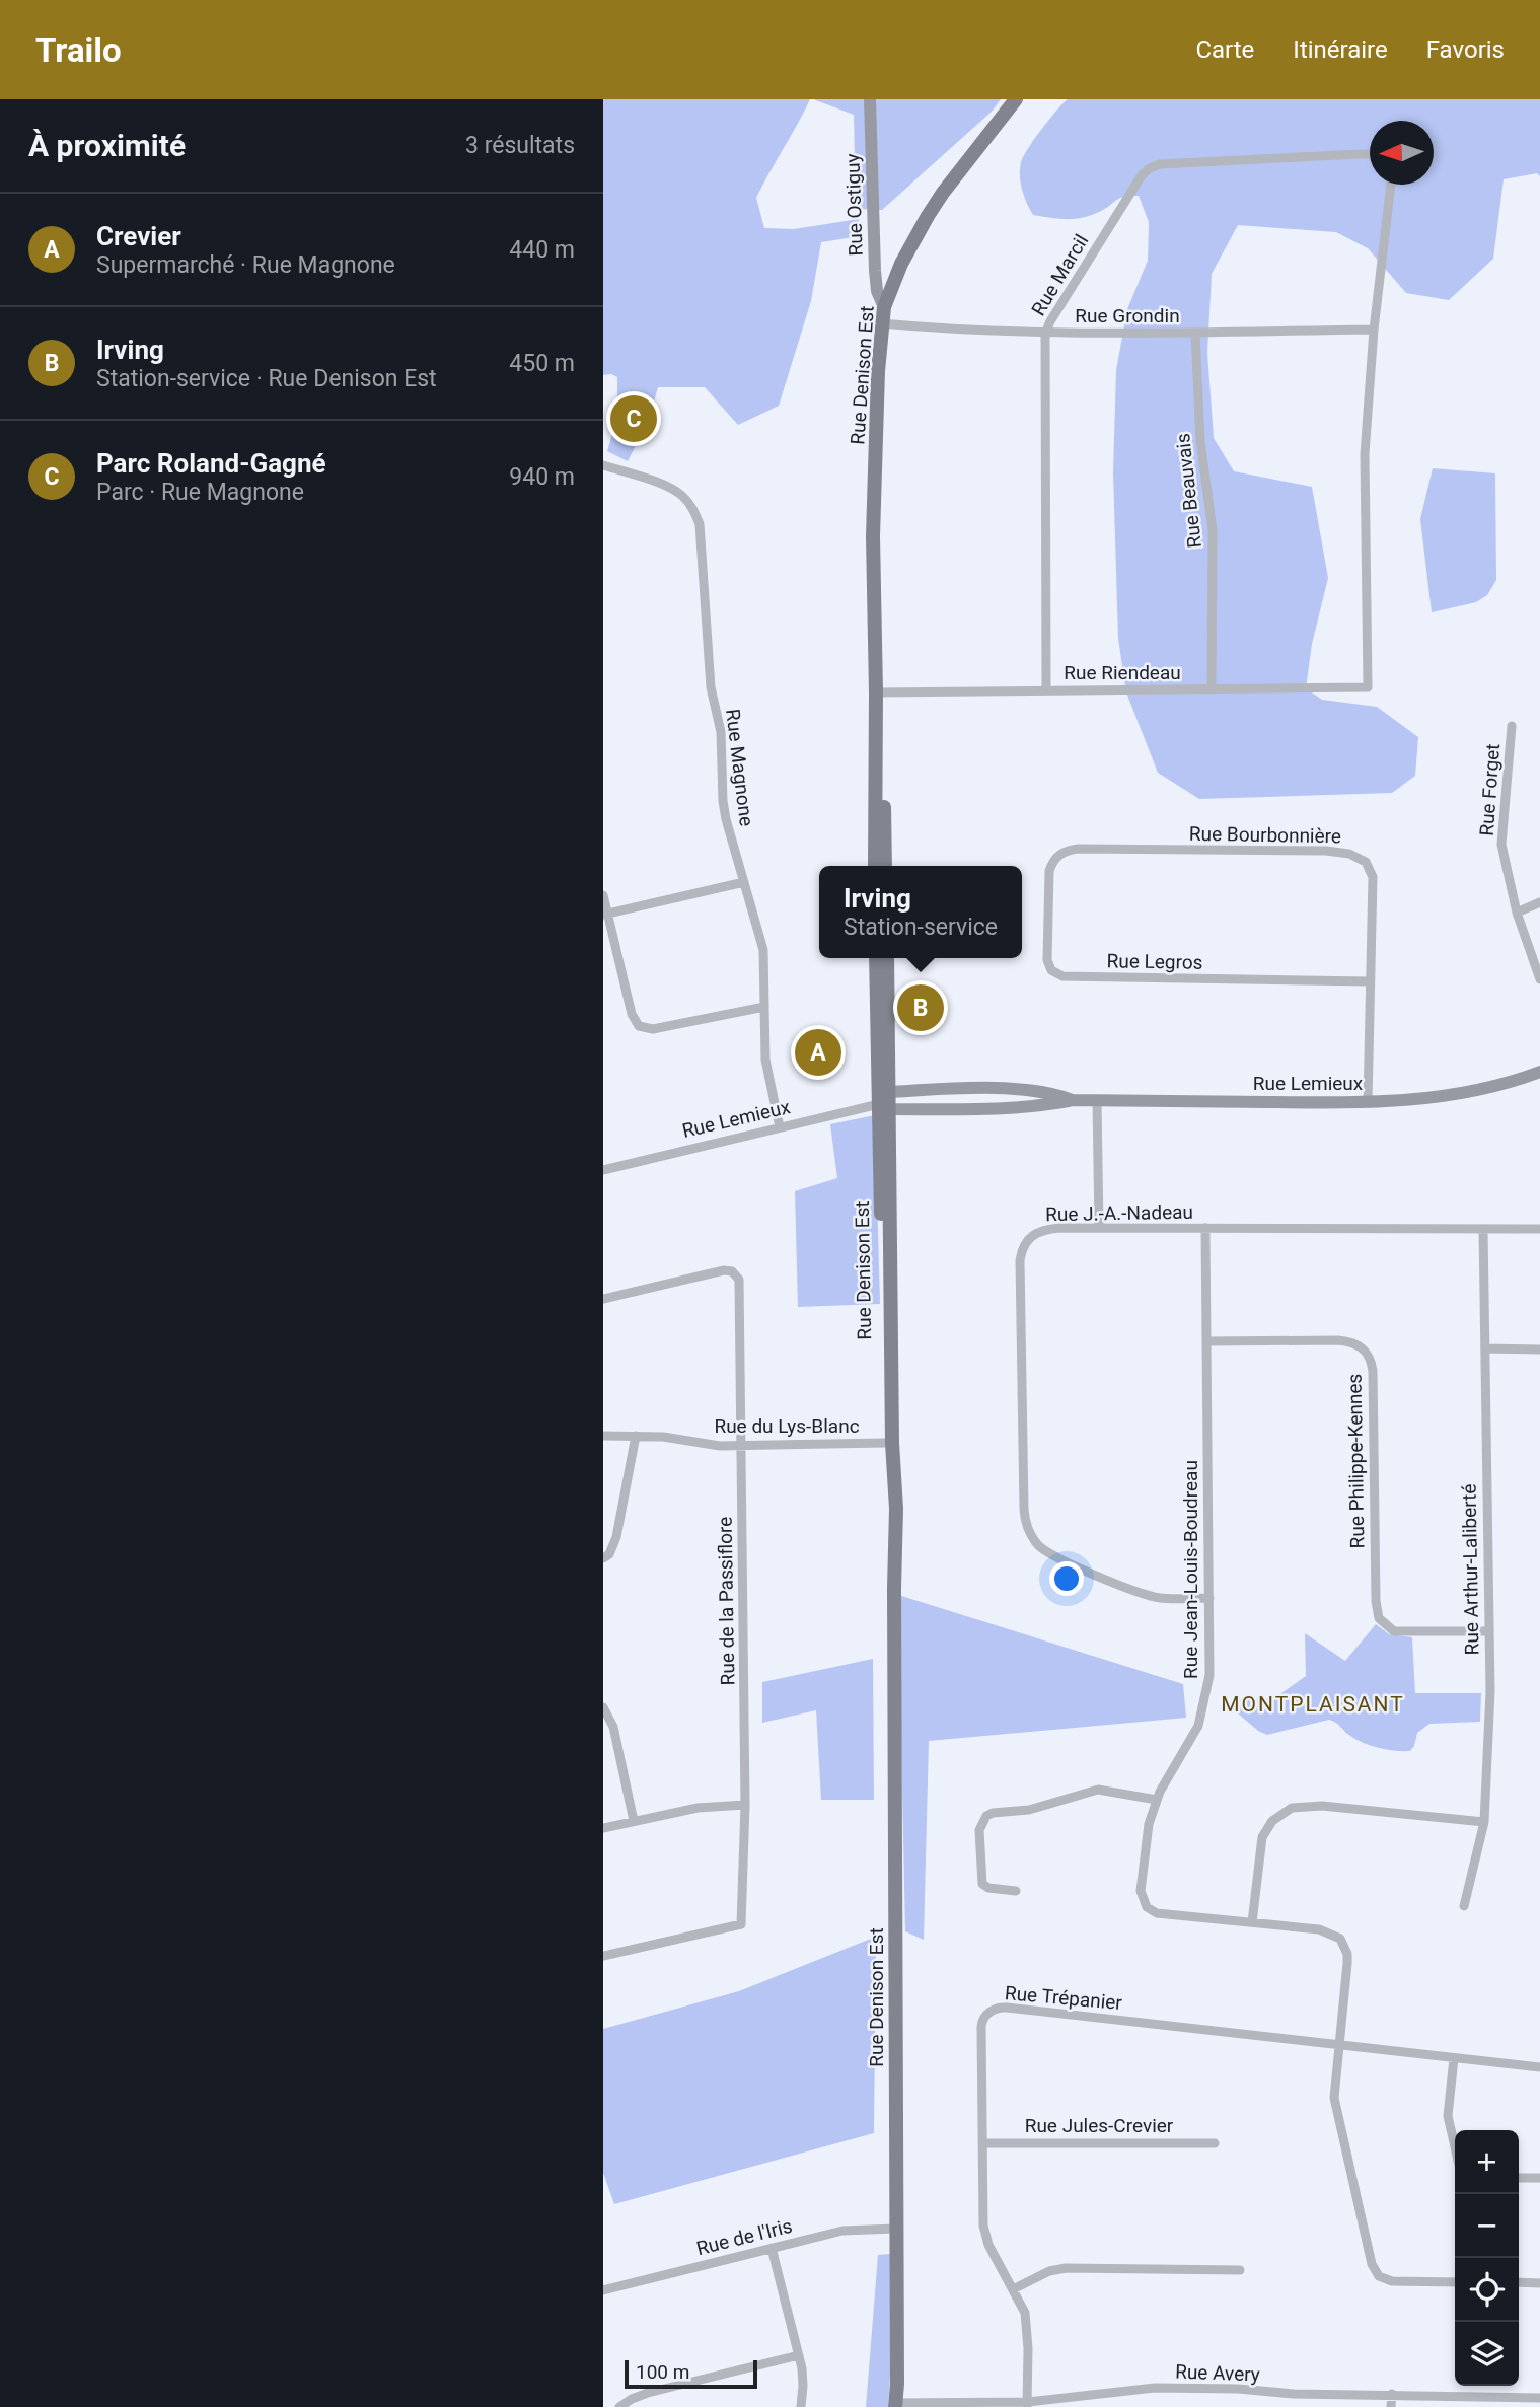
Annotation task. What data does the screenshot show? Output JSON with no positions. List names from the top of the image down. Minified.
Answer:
{"streets":{"main road":["Rue Denison Est"],"street":["Rue Ostiguy","Rue Marcil","Rue Grondin","Rue Beauvais","Rue Riendeau","Rue Magnone","Rue Forget","Rue Bourbonnière","Rue Legros","Rue Lemieux","Rue J.-A.-Nadeau","Rue du Lys-Blanc","Rue Philippe-Kennes","Rue Jean-Louis-Boudreau","Rue Arthur-Laliberté","Rue de la Passiflore","Rue Trépanier","Rue Jules-Crevier","Rue de l'Iris","Rue Avery"]},"crossings":[["Rue Ostiguy","Rue Denison Est"],["Rue Marcil","Rue Grondin"],["Rue Marcil","Rue Riendeau"],["Rue Grondin","Rue Denison Est"],["Rue Grondin","Rue Beauvais"],["Rue Grondin","Rue Riendeau"],["Rue Denison Est","Rue Riendeau"],["Rue Denison Est","Rue Lemieux"],["Rue Denison Est","Rue du Lys-Blanc"],["Rue Denison Est","Rue de l'Iris"],["Rue Denison Est","Rue Avery"],["Rue Beauvais","Rue Riendeau"],["Rue Magnone","Rue Lemieux"],["Rue Bourbonnière","Rue Legros"],["Rue Bourbonnière","Rue Lemieux"],["Rue J.-A.-Nadeau","Rue Jean-Louis-Boudreau"],["Rue J.-A.-Nadeau","Rue Arthur-Laliberté"],["Rue du Lys-Blanc","Rue de la Passiflore"],["Rue Philippe-Kennes","Rue Jean-Louis-Boudreau"],["Rue Philippe-Kennes","Rue Arthur-Laliberté"],["Rue Jean-Louis-Boudreau","Rue Trépanier"],["Rue Trépanier","Rue Jules-Crevier"],["Rue Trépanier","Rue Avery"]],"districts":["MONTPLAISANT"],"scale_bar":"100 m","north":"left","page":{"header":"Trailo","nav":["Carte","Itinéraire","Favoris"],"heading":["À proximité","3 résultats"],"list":[{"mark":"A","name":"Crevier","note":"Supermarché · Rue Magnone","value":"440 m"},{"mark":"B","name":"Irving","note":"Station-service · Rue Denison Est","value":"450 m"},{"mark":"C","name":"Parc Roland-Gagné","note":"Parc · Rue Magnone","value":"940 m"}],"pins":["C","B","A"],"popup":["Irving","Station-service"],"map_buttons":["+","−"],"scale":"100 m"}}
